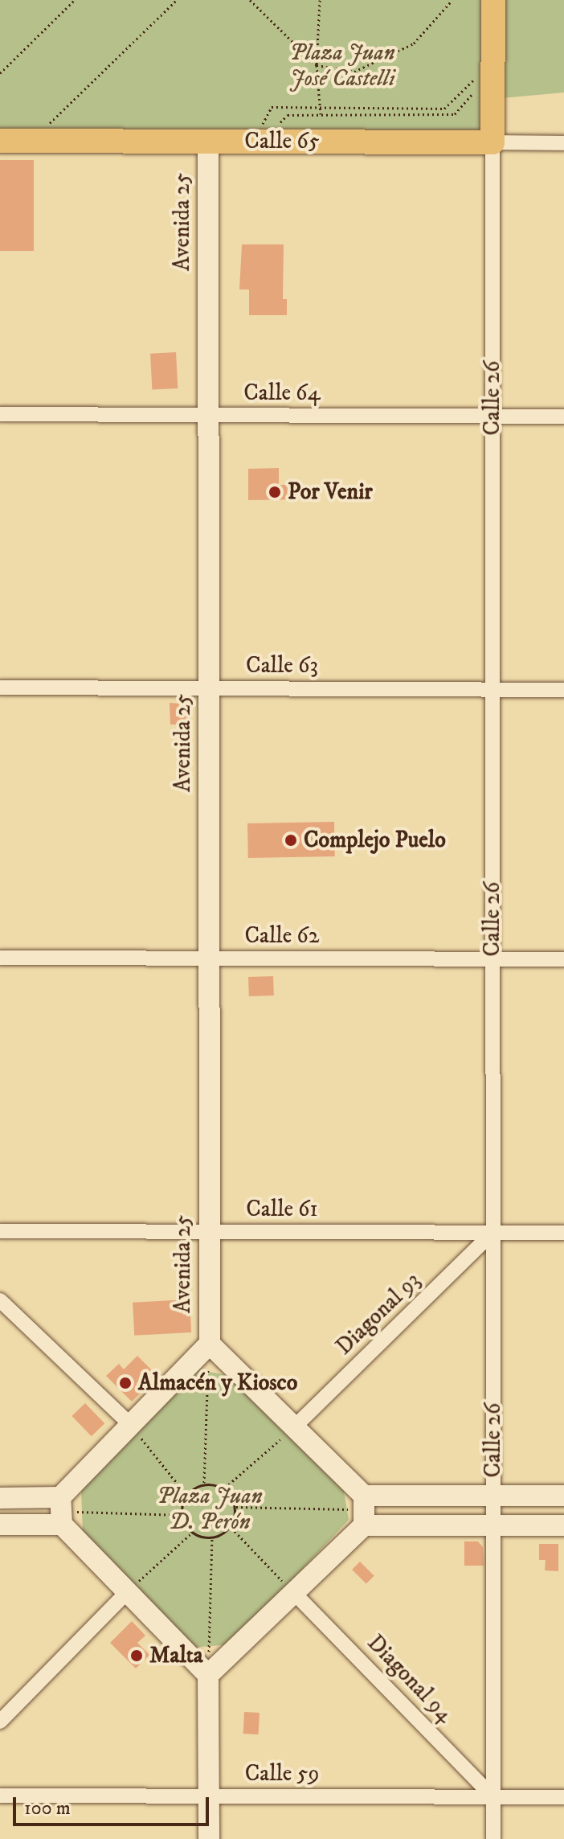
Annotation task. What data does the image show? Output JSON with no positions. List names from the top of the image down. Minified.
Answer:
{"streets":{"main road":["Calle 65","Avenida 25","Calle 26"],"street":["Calle 64","Calle 63","Calle 62","Calle 61","Diagonal 93","Diagonal 94","Calle 59"]},"crossings":[["Calle 65","Avenida 25"],["Calle 65","Calle 26"],["Avenida 25","Calle 64"],["Avenida 25","Calle 63"],["Avenida 25","Calle 62"],["Avenida 25","Calle 61"],["Calle 64","Calle 26"],["Calle 26","Calle 63"],["Calle 26","Calle 62"],["Calle 26","Calle 61"],["Calle 26","Diagonal 93"],["Calle 26","Diagonal 94"],["Calle 26","Calle 59"],["Calle 61","Diagonal 93"],["Diagonal 94","Calle 59"]],"parks":["Plaza Juan José Castelli","Plaza Juan D. Perón"],"places":["Por Venir","Complejo Puelo","Almacén y Kiosco","Malta"],"scale_bar":"100 m"}
